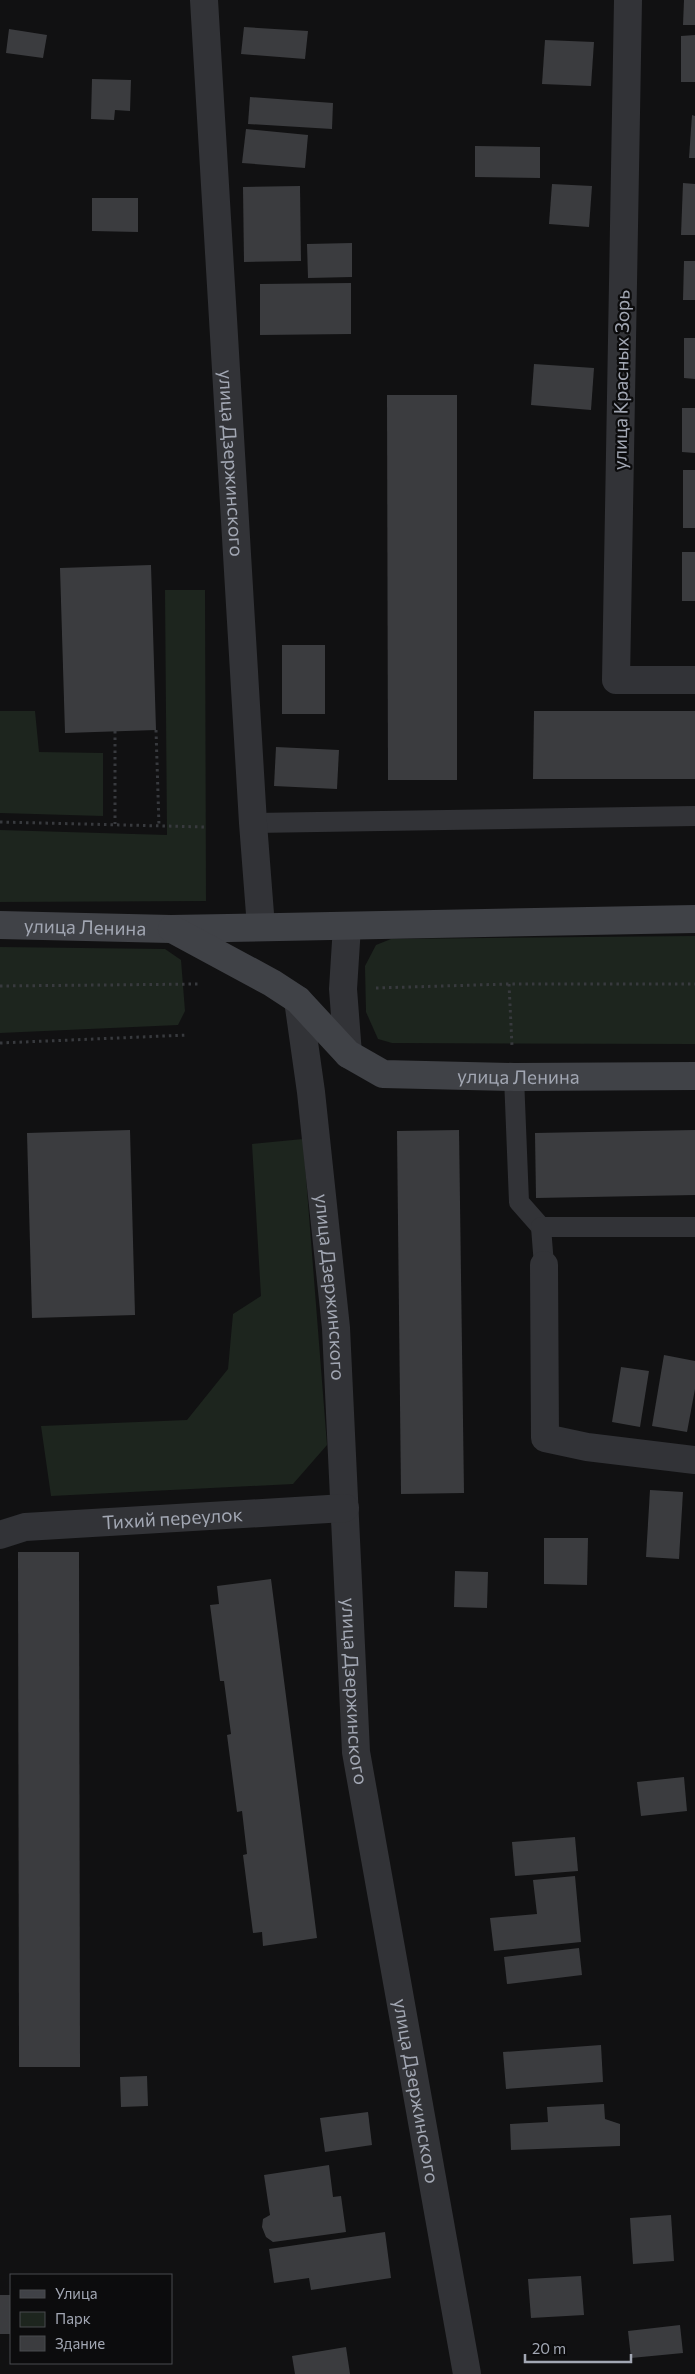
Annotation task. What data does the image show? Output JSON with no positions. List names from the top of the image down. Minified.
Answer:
{"streets":{"main road":["улица Ленина"],"street":["улица Красных Зорь","улица Дзержинского","Тихий переулок"]},"crossings":[["улица Дзержинского","улица Ленина"],["улица Дзержинского","Тихий переулок"]],"legend":["Улица","Парк","Здание"],"scale_bar":"20 m"}
